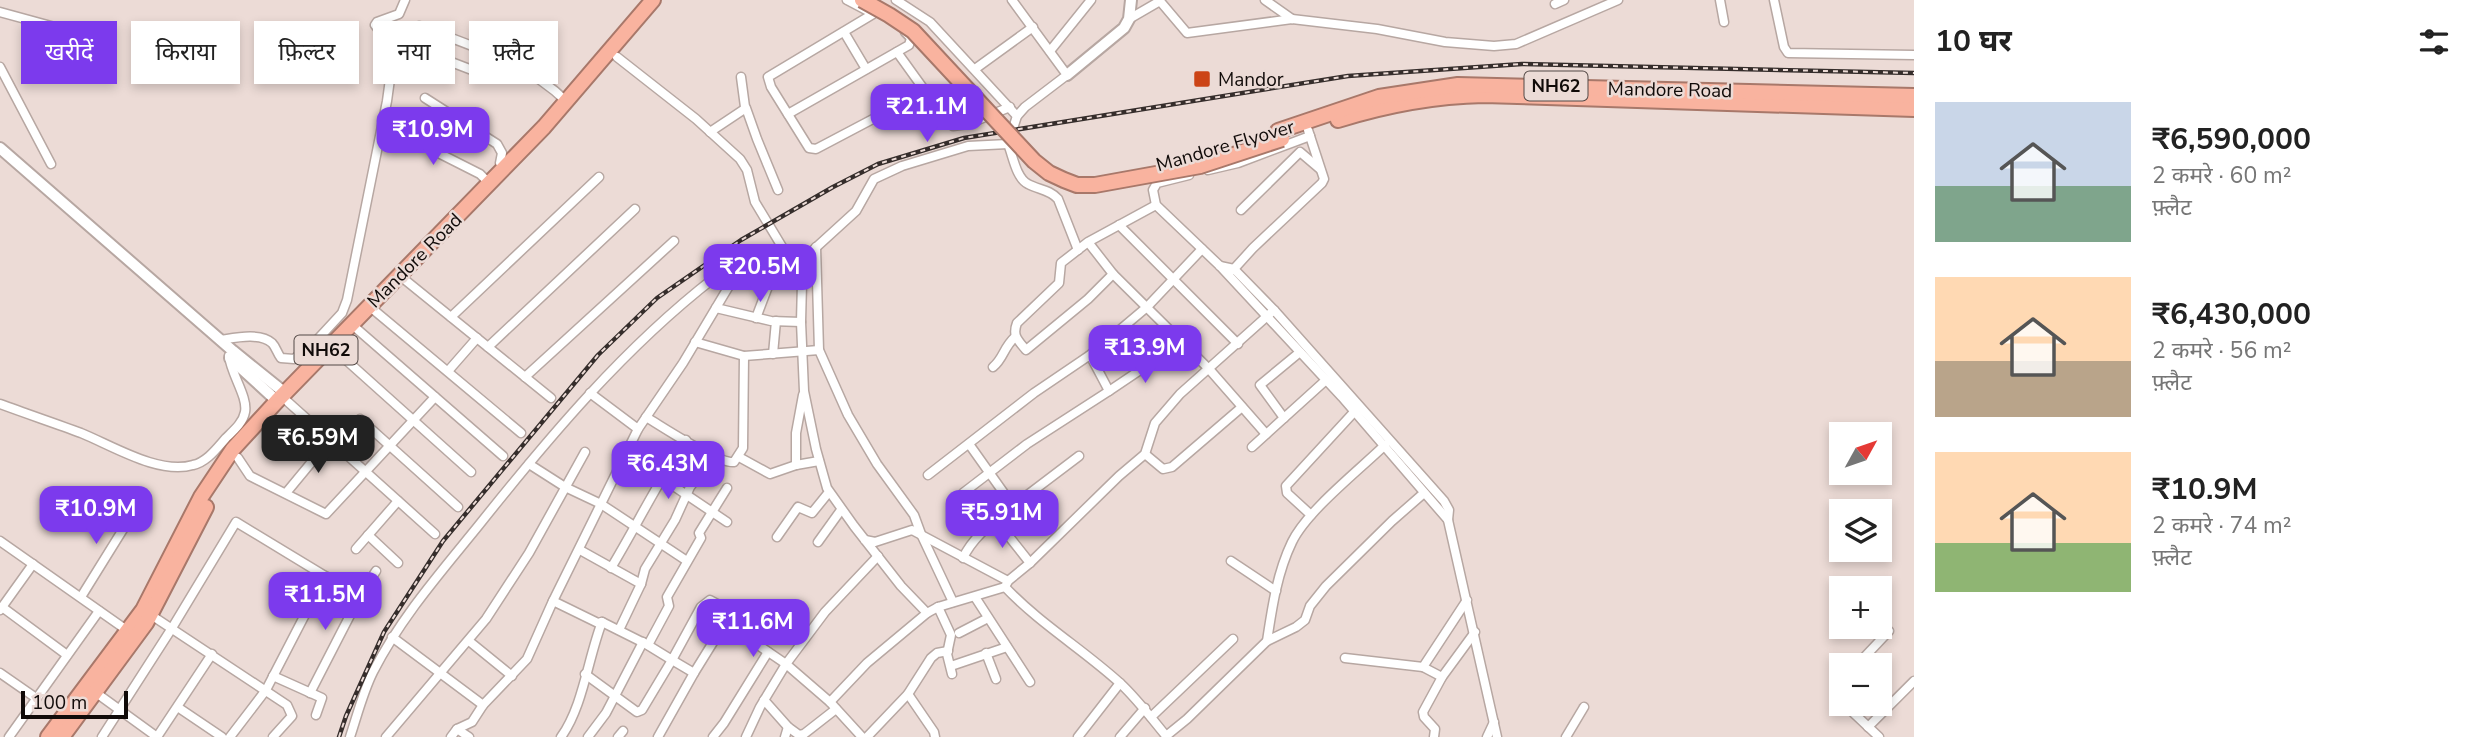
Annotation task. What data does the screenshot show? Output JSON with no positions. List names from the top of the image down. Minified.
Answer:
{"streets":{"highway":["NH62","Mandore Road","Mandore Flyover"]},"crossings":[["NH62","Mandore Flyover"]],"places":{"transit":["Mandor"]},"scale_bar":"100 m","north":"top right","page":{"heading":"10 घर","chip":["खरीदें","किराया","फ़िल्टर","नया","फ़्लैट"],"price":["₹21.1M","₹10.9M","₹20.5M","₹13.9M","₹6.59M","₹6.43M","₹10.9M","₹5.91M","₹11.5M","₹11.6M"],"list":[{"name":"₹6,590,000","note":"2 कमरे · 60 m² · फ़्लैट"},{"name":"₹6,430,000","note":"2 कमरे · 56 m² · फ़्लैट"},{"name":"₹10.9M","note":"2 कमरे · 74 m² · फ़्लैट"}],"map_buttons":["+","−"],"scale":"100 m"}}
